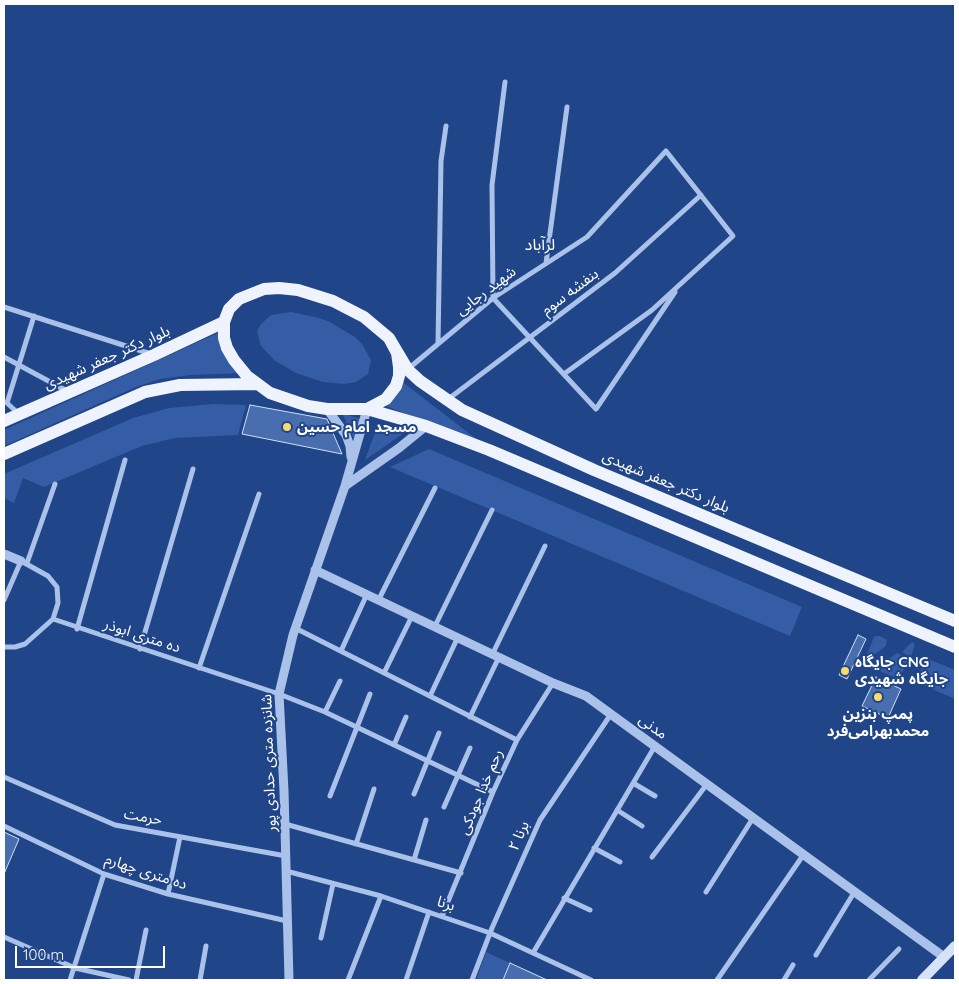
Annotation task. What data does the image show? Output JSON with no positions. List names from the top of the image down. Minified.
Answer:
{"streets":{"main road":["بلوار دکتر جعفر شهیدی"],"street":["شهید رجایی","بنفشه سوم","ده متری ابوذر","مدنی","شانزده متری حدادی پور","رحم خدا جودکی","حرمت","برنا ۲","ده متری چهارم","برنا"]},"crossings":[["شهید رجایی","بنفشه سوم"],["شهید رجایی","بلوار دکتر جعفر شهیدی"],["بنفشه سوم","بلوار دکتر جعفر شهیدی"],["بلوار دکتر جعفر شهیدی","شانزده متری حدادی پور"],["ده متری ابوذر","شانزده متری حدادی پور"],["ده متری ابوذر","رحم خدا جودکی"],["مدنی","شانزده متری حدادی پور"],["مدنی","رحم خدا جودکی"],["مدنی","برنا ۲"],["شانزده متری حدادی پور","حرمت"],["شانزده متری حدادی پور","ده متری چهارم"],["شانزده متری حدادی پور","برنا"],["رحم خدا جودکی","برنا"],["برنا ۲","برنا"]],"districts":["لرآباد"],"places":["مسجد امام حسین","جایگاه CNG جایگاه شهیدی","پمپ بنزین محمد‌بهرامی‌فرد"],"scale_bar":"100 m"}
